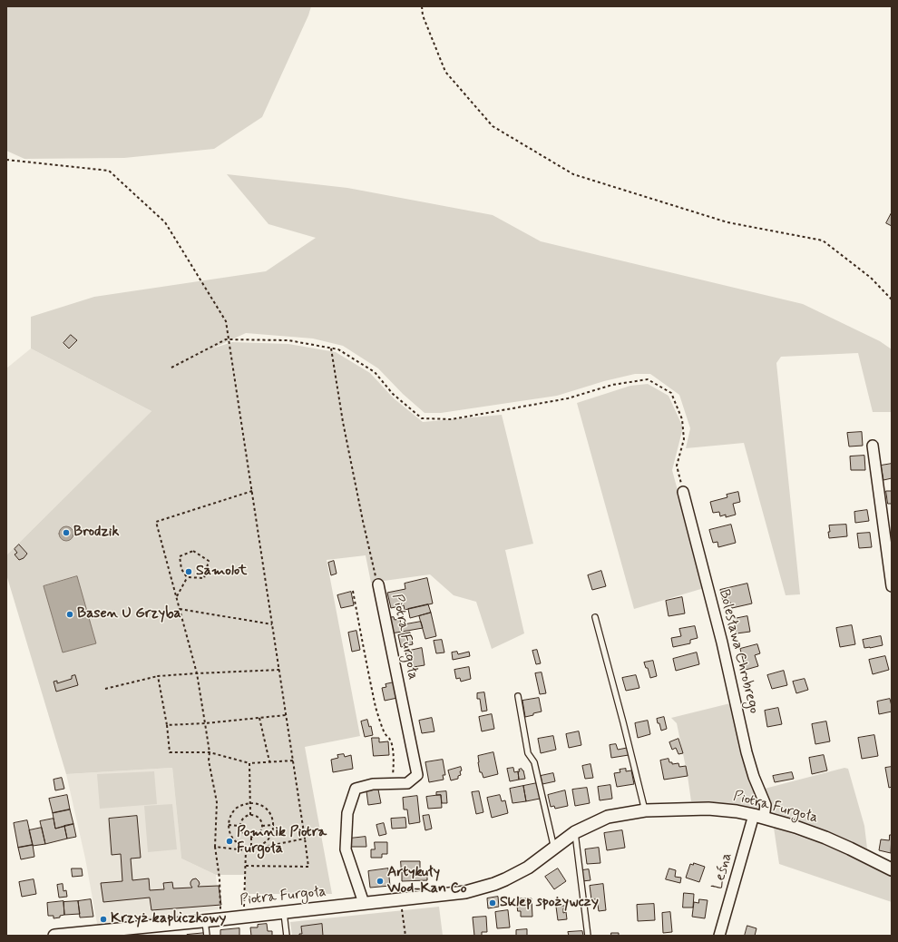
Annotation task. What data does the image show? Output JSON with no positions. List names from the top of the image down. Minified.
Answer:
{"streets":{"street":["Piotra Furgoła","Bolesława Chrobrego","Leśna"]},"crossings":[["Piotra Furgoła","Bolesława Chrobrego"],["Piotra Furgoła","Leśna"],["Bolesława Chrobrego","Leśna"]],"places":["Brodzik","Samolot","Basen U Grzyba","Pomnik Piotra Furgoła","Artykuły Wod-Kan Co","Sklep spożywczy","Krzyż kapliczkowy"]}
